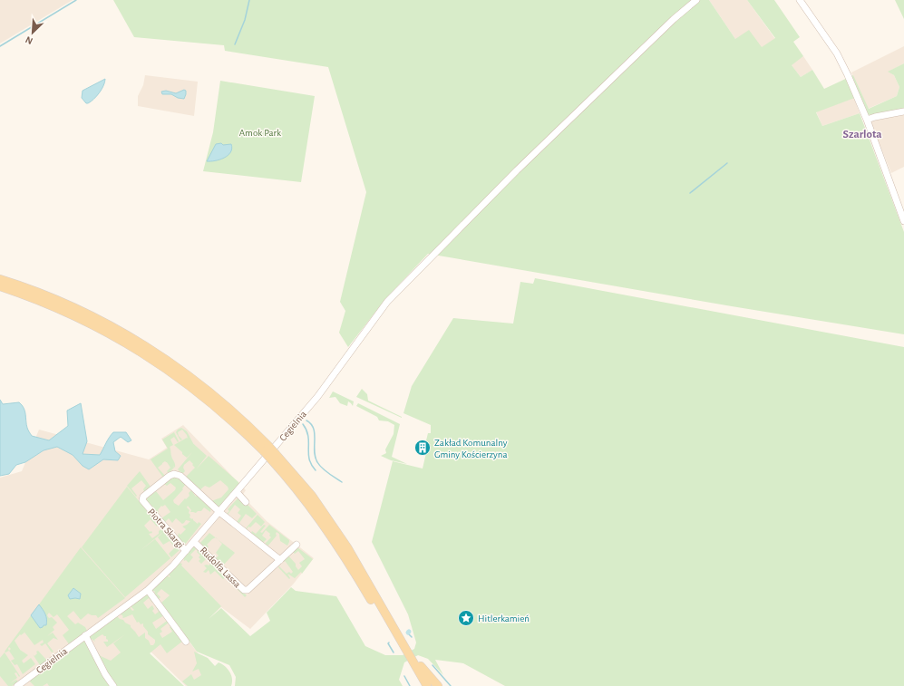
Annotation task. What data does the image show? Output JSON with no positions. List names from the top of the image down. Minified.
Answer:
{"streets":{"street":["Cegielnia","Piotra Skargi","Rudolfa Lassa"]},"crossings":[["Cegielnia","Piotra Skargi"],["Cegielnia","Rudolfa Lassa"]],"districts":["Szarlota"],"parks":["Amok Park"],"places":{"building":["Zakład Komunalny Gminy Kościerzyna"],"place":["Hitlerkamień"]},"north":"bottom left"}
